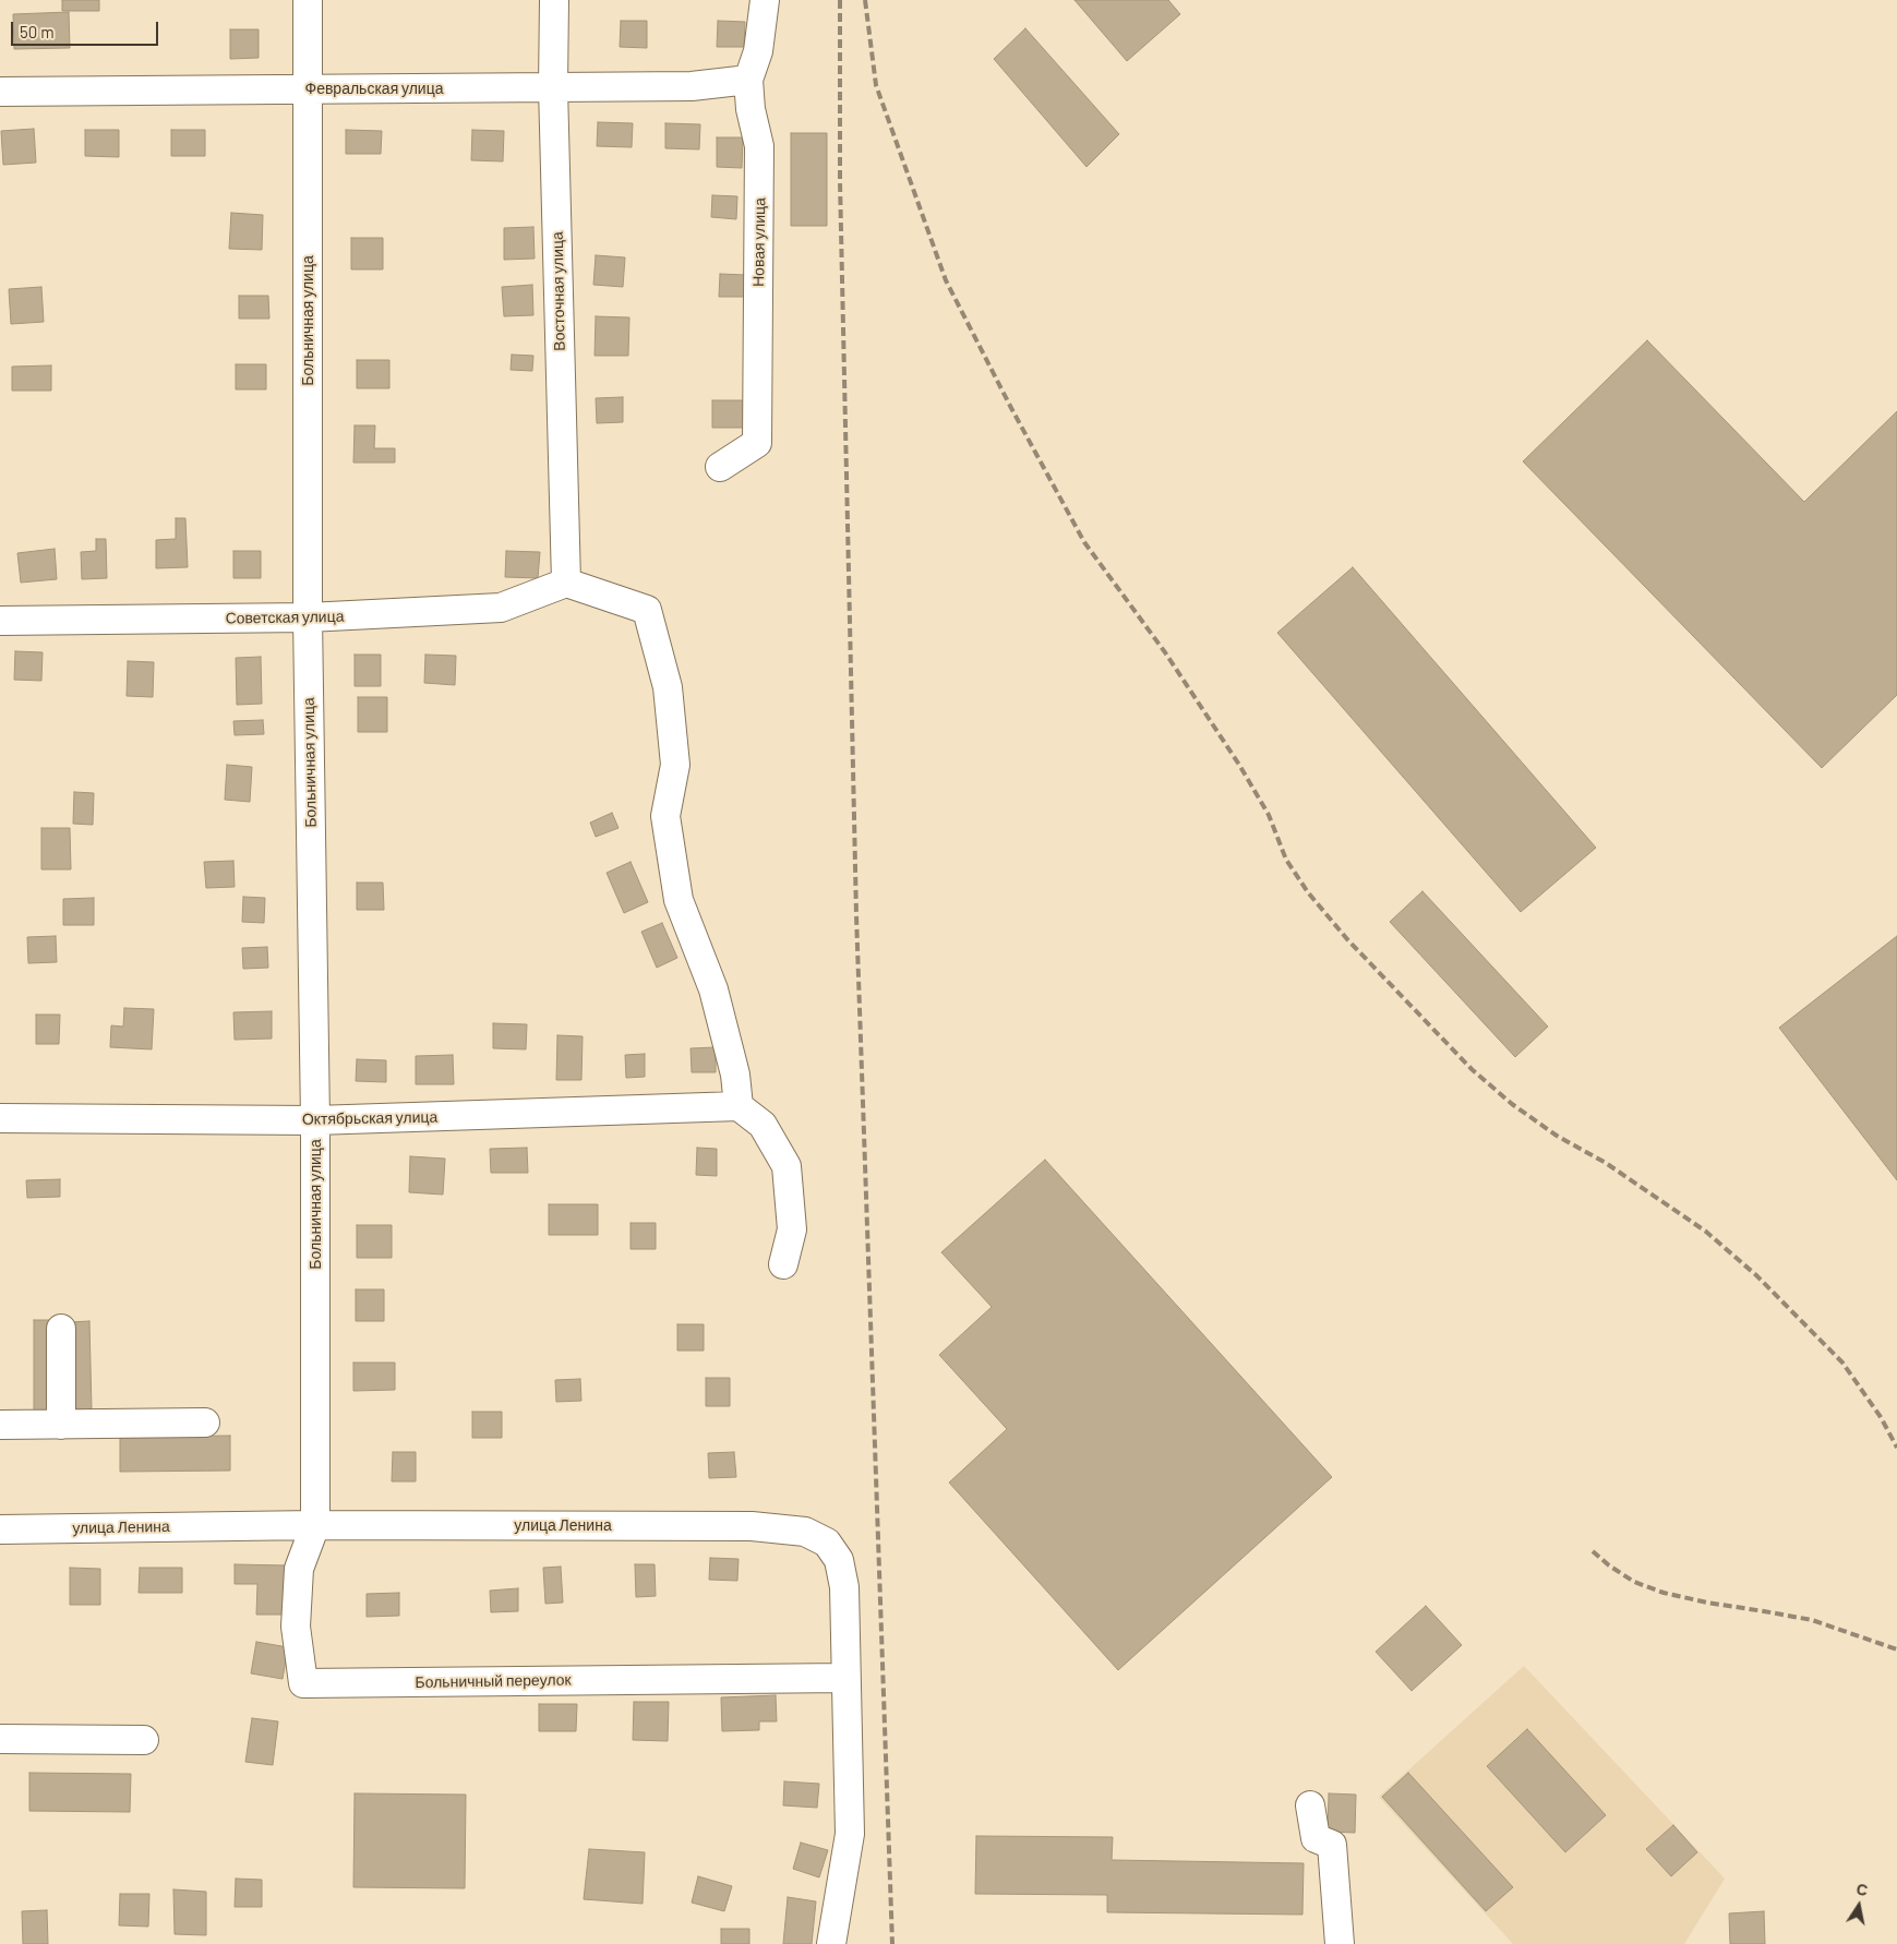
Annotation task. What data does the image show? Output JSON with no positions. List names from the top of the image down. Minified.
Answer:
{"streets":{"street":["Февральская улица","Новая улица","Восточная улица","Больничная улица","Советская улица","Октябрьская улица","улица Ленина","Больничный переулок"]},"crossings":[["Февральская улица","Новая улица"],["Февральская улица","Восточная улица"],["Февральская улица","Больничная улица"],["Восточная улица","Советская улица"],["Больничная улица","Советская улица"],["Больничная улица","Октябрьская улица"],["Больничная улица","улица Ленина"],["Больничная улица","Больничный переулок"],["улица Ленина","Больничный переулок"]],"scale_bar":"50 m","north":"top"}
